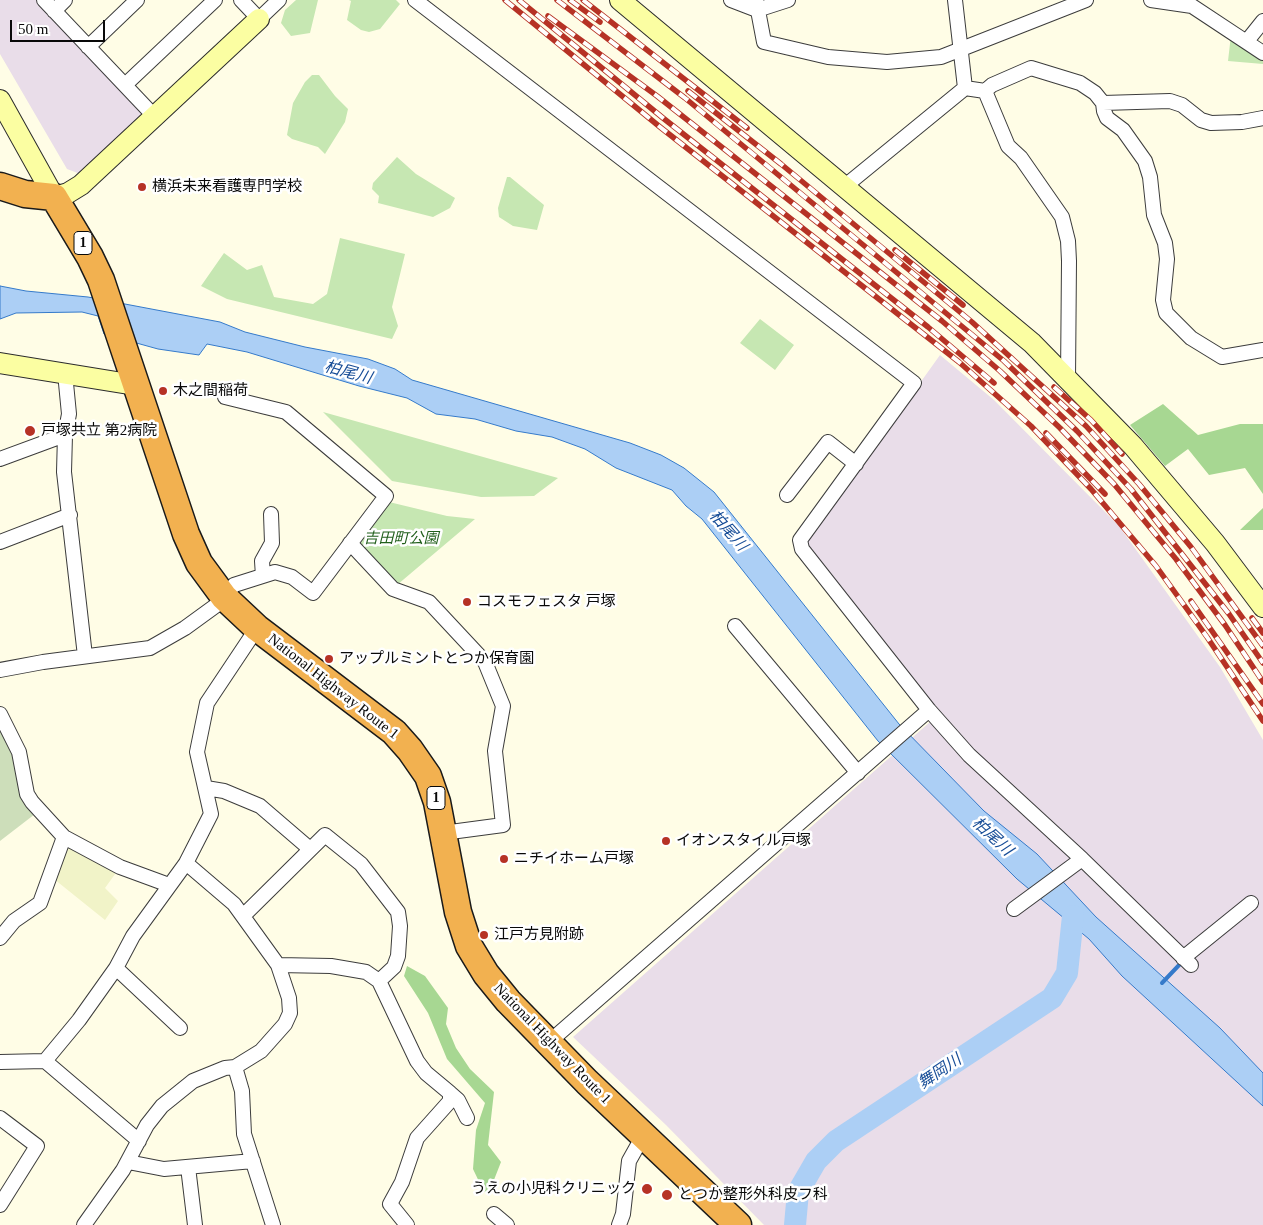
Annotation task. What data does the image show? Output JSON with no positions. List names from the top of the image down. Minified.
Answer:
{"streets":{"highway":["1","National Highway Route 1"]},"water":["柏尾川","舞岡川"],"parks":["吉田町公園"],"places":["横浜未来看護専門学校","木之間稲荷","戸塚共立 第2病院","コスモフェスタ 戸塚","アップルミントとつか保育園","イオンスタイル戸塚","ニチイホーム戸塚","江戸方見附跡","うえの小児科クリニック","とつか整形外科皮フ科"],"scale_bar":"50 m"}
